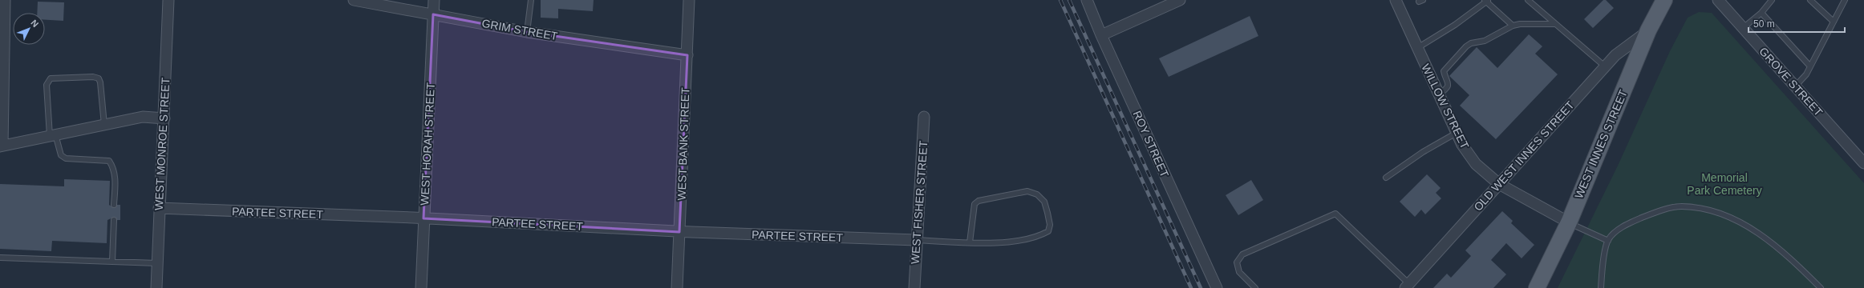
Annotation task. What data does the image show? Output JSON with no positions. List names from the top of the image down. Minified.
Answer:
{"streets":{"main road":["WEST INNES STREET"],"street":["GRIM STREET","GROVE STREET","WILLOW STREET","WEST MONROE STREET","WEST HORAH STREET","WEST BANK STREET","ROY STREET","OLD WEST INNES STREET","WEST FISHER STREET","PARTEE STREET"]},"crossings":[["GRIM STREET","WEST HORAH STREET"],["GRIM STREET","WEST BANK STREET"],["WILLOW STREET","WEST INNES STREET"],["WILLOW STREET","OLD WEST INNES STREET"],["WEST MONROE STREET","PARTEE STREET"],["WEST HORAH STREET","PARTEE STREET"],["WEST BANK STREET","PARTEE STREET"],["WEST INNES STREET","OLD WEST INNES STREET"],["WEST FISHER STREET","PARTEE STREET"]],"parks":["Memorial Park Cemetery"],"scale_bar":"50 m","north":"top right"}
